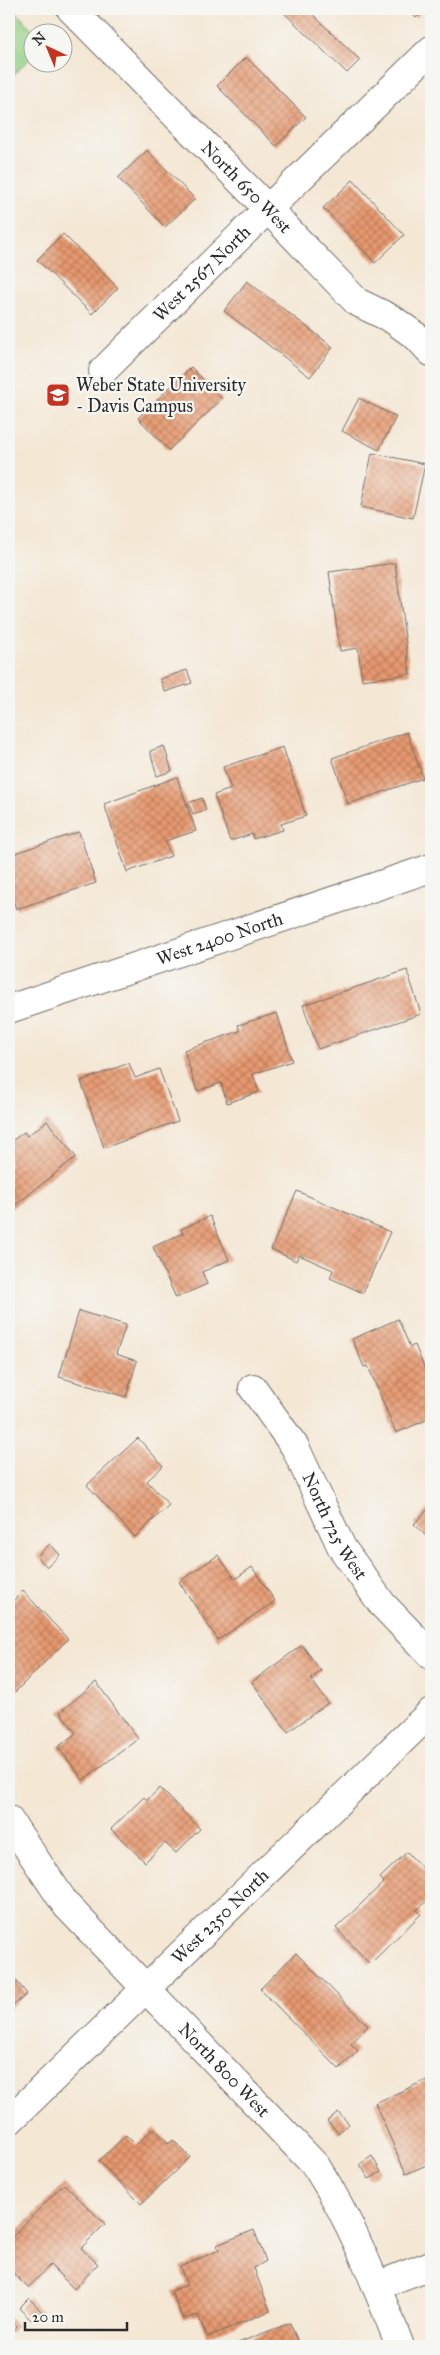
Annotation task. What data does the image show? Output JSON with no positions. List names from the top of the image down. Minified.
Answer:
{"streets":{"street":["North 650 West","West 2567 North","West 2400 North","North 725 West","West 2350 North","North 800 West"]},"crossings":[["North 650 West","West 2567 North"],["West 2350 North","North 800 West"]],"places":{"school or university":["Weber State University - Davis Campus"]},"scale_bar":"20 m","north":"top left"}
